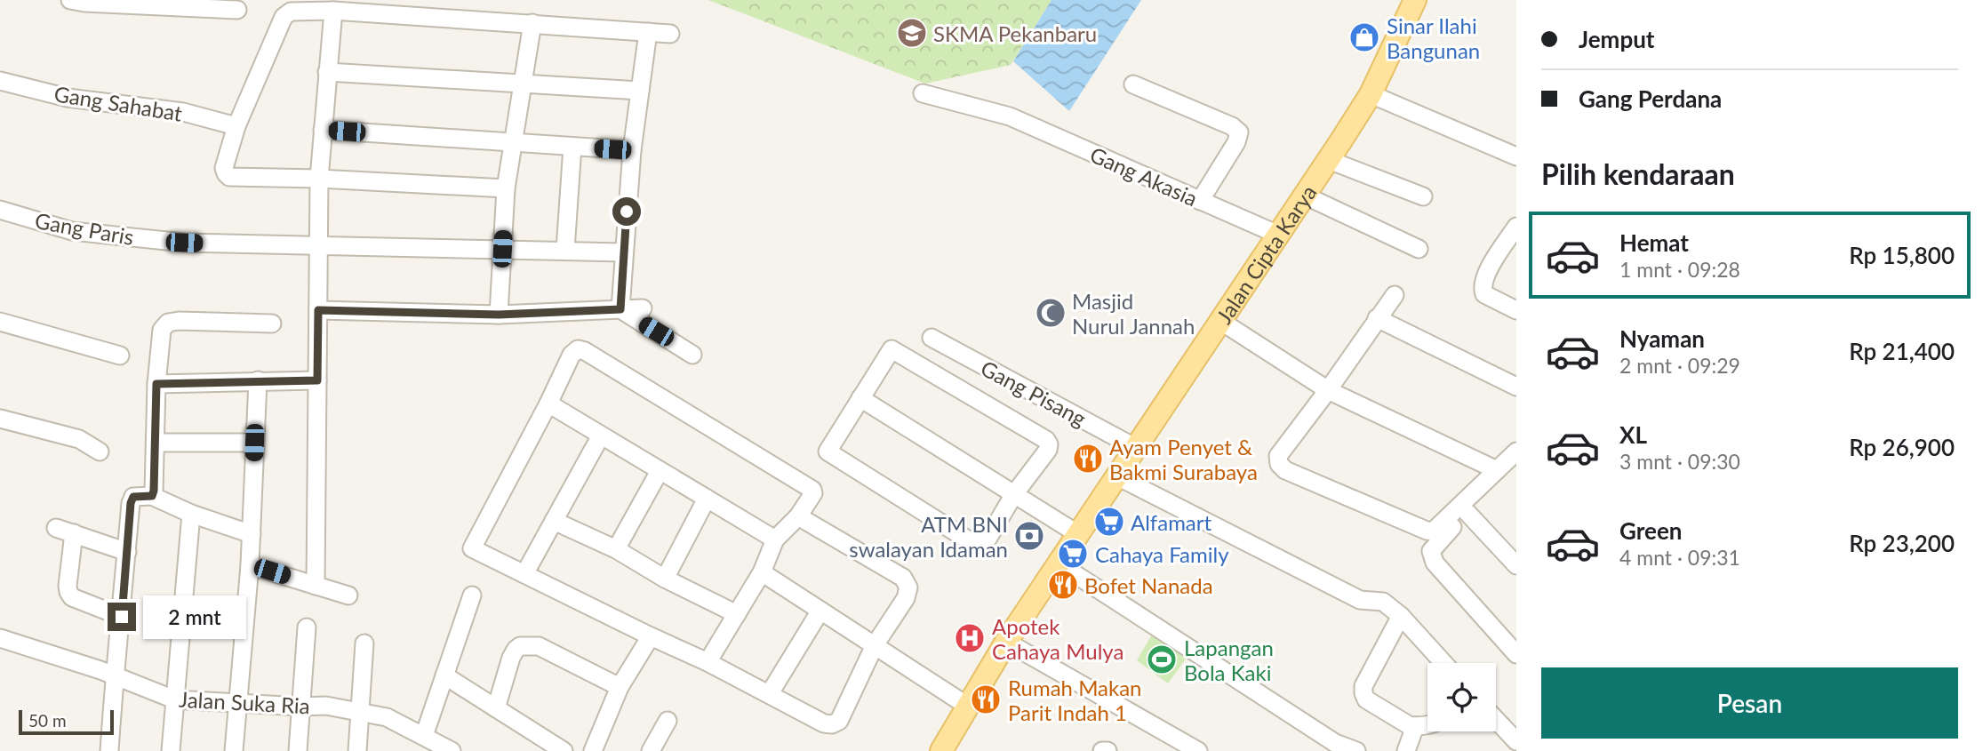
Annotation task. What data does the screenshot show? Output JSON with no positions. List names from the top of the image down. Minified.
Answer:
{"streets":{"main road":["Jalan Cipta Karya"],"street":["Gang Sahabat","Gang Akasia","Gang Paris","Gang Pisang","Jalan Suka Ria"]},"crossings":[["Gang Akasia","Jalan Cipta Karya"],["Jalan Cipta Karya","Gang Pisang"]],"places":{"school or university":["SKMA Pekanbaru"],"shop":["Sinar Ilahi Bangunan"],"mosque":["Masjid Nurul Jannah"],"restaurant":["Ayam Penyet & Bakmi Surabaya","Bofet Nanada","Rumah Makan Parit Indah 1"],"supermarket":["Alfamart","Cahaya Family"],"bank":["ATM BNI swalayan Idaman"],"hospital":["Apotek Cahaya Mulya"],"sports":["Lapangan Bola Kaki"]},"scale_bar":"50 m","page":{"banner":["Jemput","Gang Perdana"],"heading":"Pilih kendaraan","list":[{"name":"Hemat","note":"1 mnt · 09:28","value":"Rp 15,800"},{"name":"Nyaman","note":"2 mnt · 09:29","value":"Rp 21,400"},{"name":"XL","note":"3 mnt · 09:30","value":"Rp 26,900"},{"name":"Green","note":"4 mnt · 09:31","value":"Rp 23,200"}],"bubble":"2 mnt","buttons":"Pesan","scale":"50 m"}}
